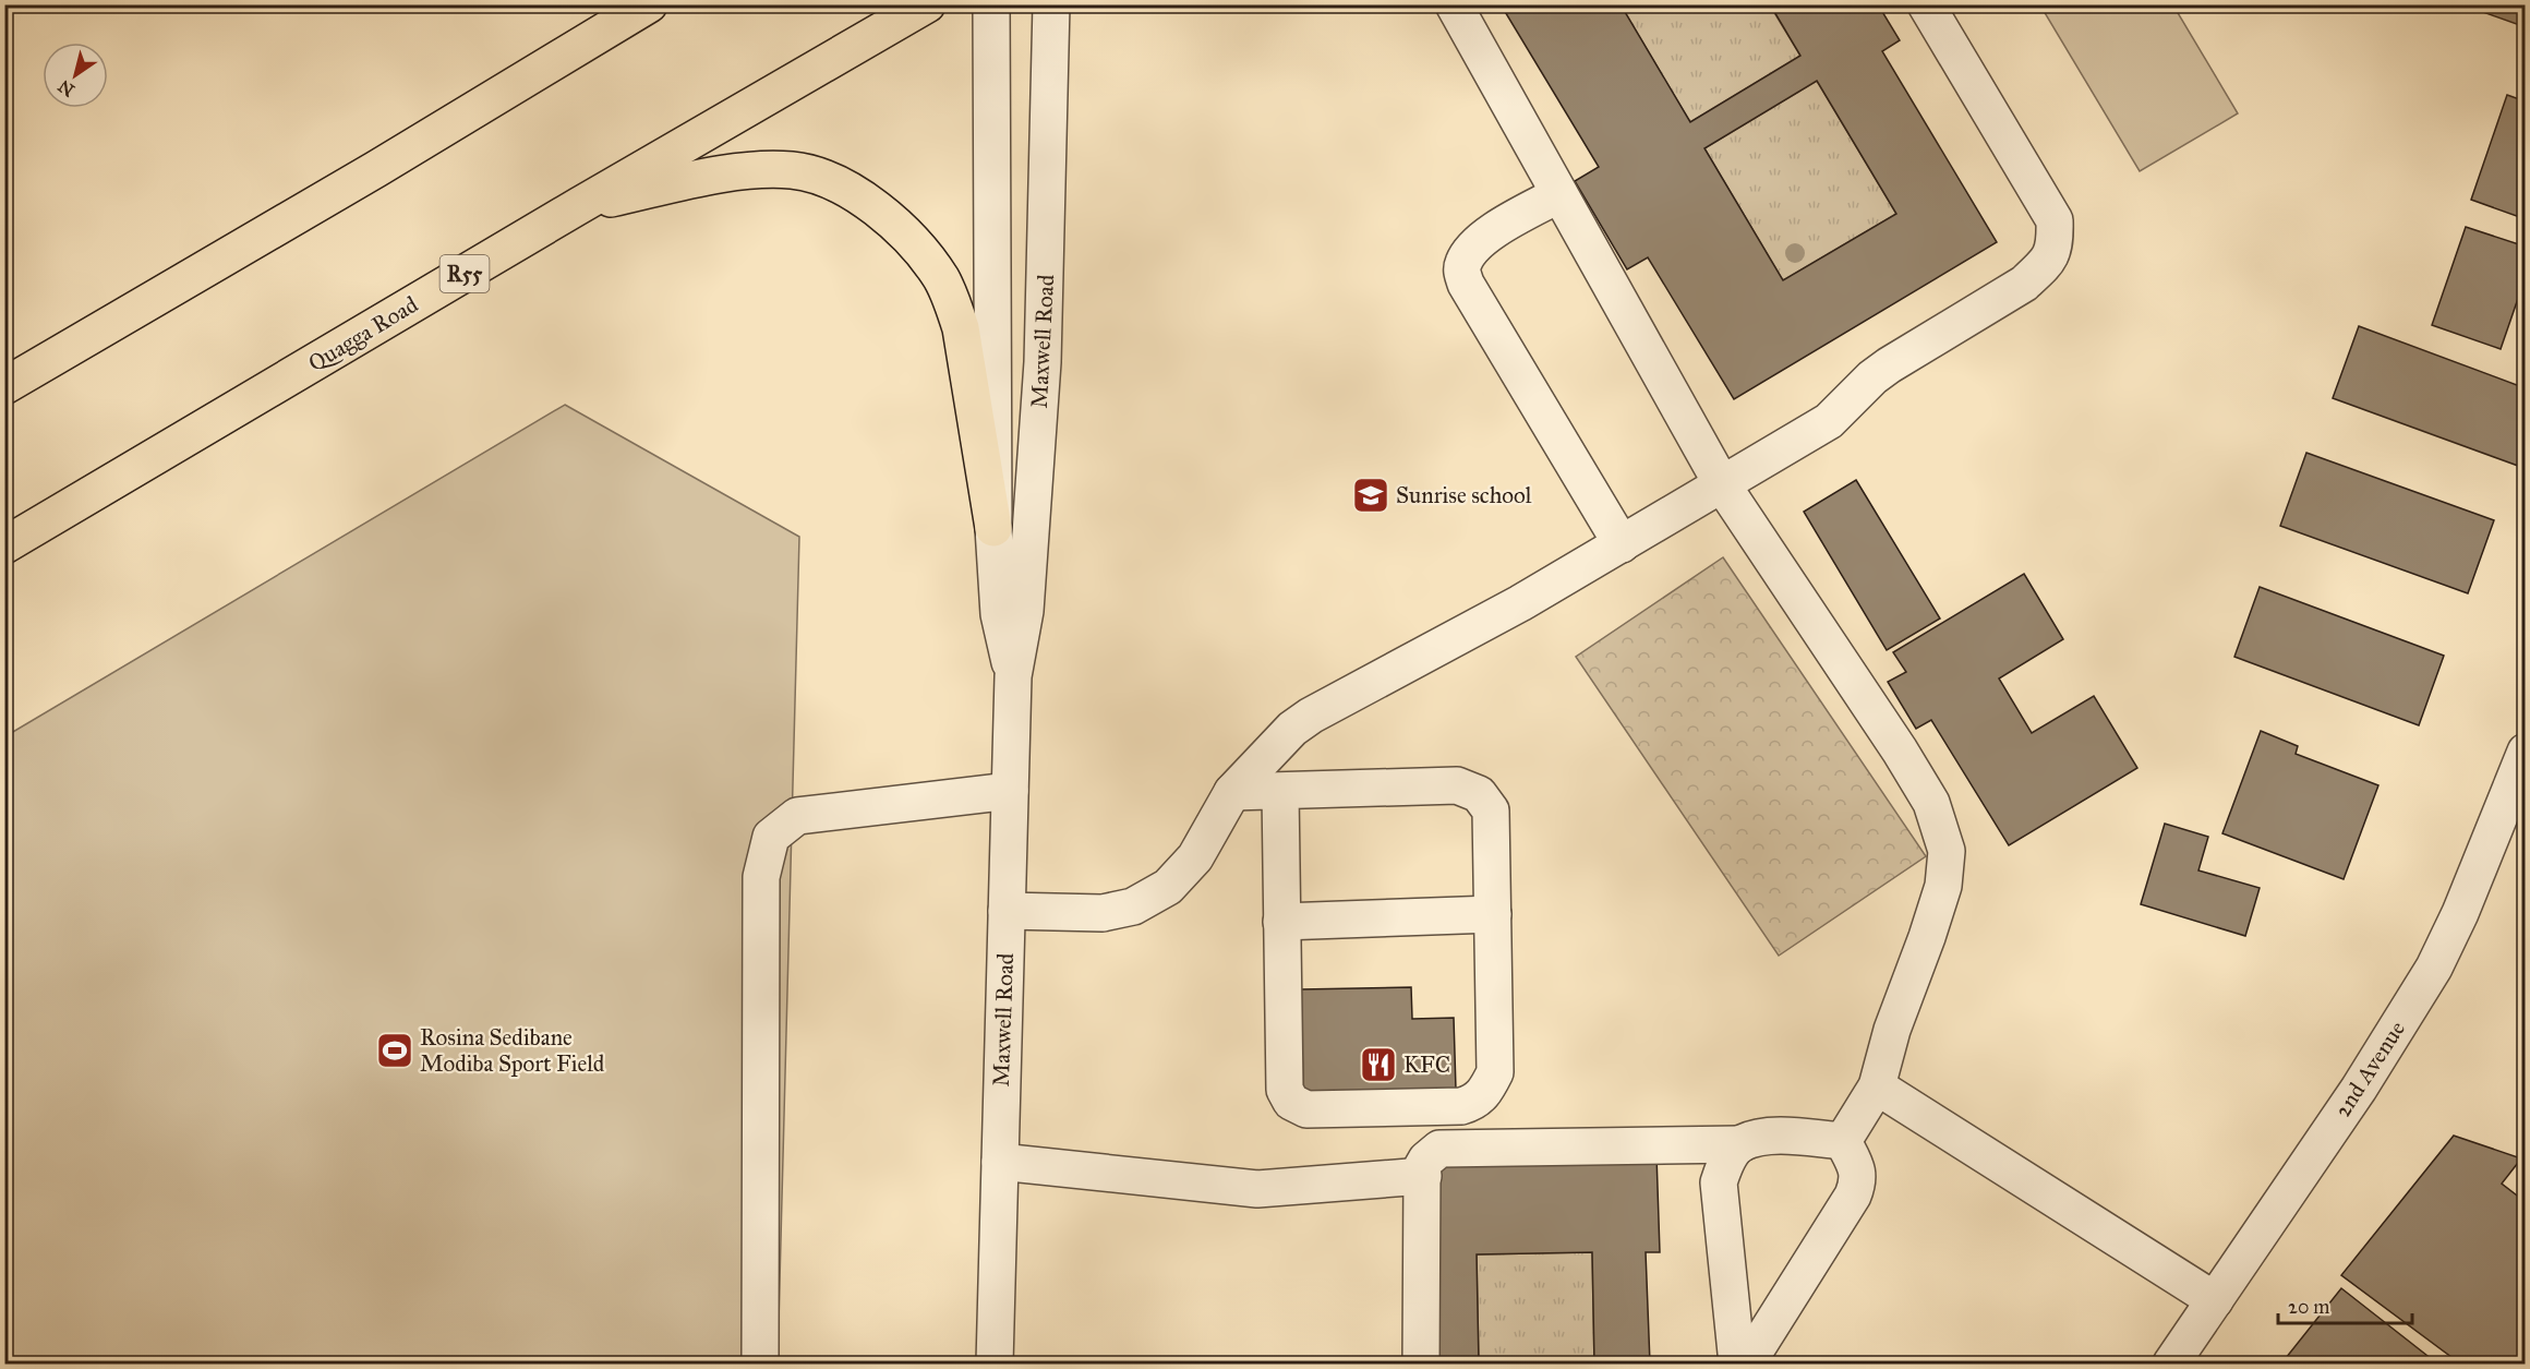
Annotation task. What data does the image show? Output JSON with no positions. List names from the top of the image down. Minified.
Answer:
{"streets":{"main road":["R55","Quagga Road"],"street":["Maxwell Road","2nd Avenue"]},"places":{"school or university":["Sunrise school"],"sports":["Rosina Sedibane Modiba Sport Field"],"restaurant":["KFC"]},"scale_bar":"20 m","north":"bottom left"}
